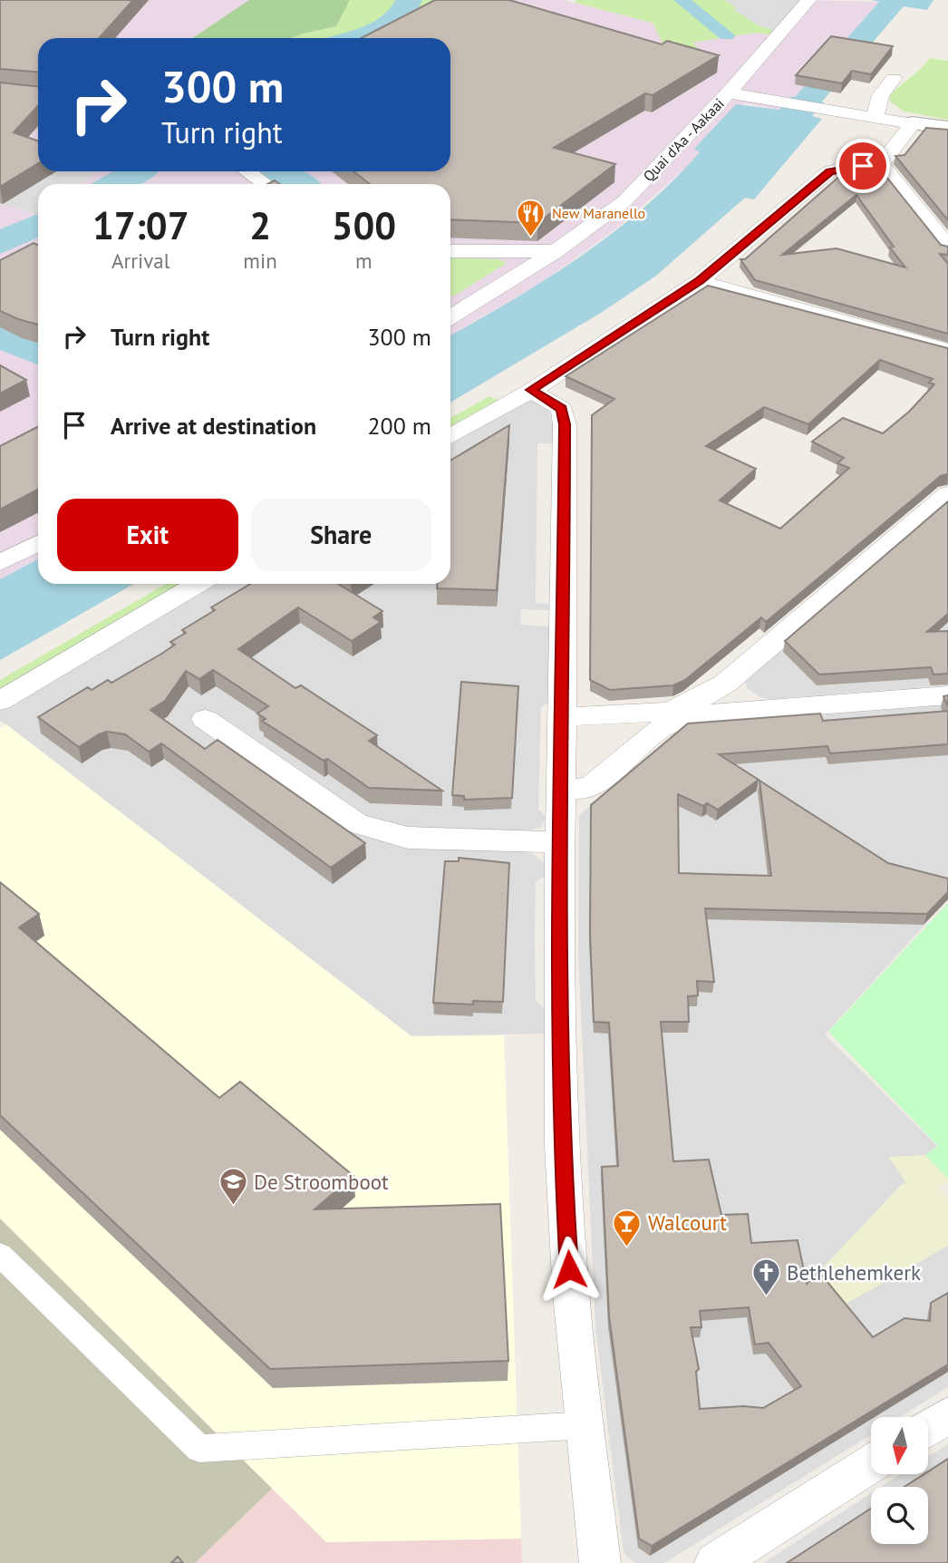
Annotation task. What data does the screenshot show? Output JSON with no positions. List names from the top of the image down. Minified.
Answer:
{"streets":{"street":["Quai d'Aa - Aakaai"]},"places":{"restaurant":["New Maranello"],"school or university":["De Stroomboot"],"bar":["Walcourt"],"church":["Bethlehemkerk"]},"north":"bottom","page":{"turn":["300 m","Turn right"],"eta":["17:07","Arrival","2","min","500","m"],"list":[{"name":"Turn right","value":"300 m"},{"name":"Arrive at destination","value":"200 m"}],"buttons":["Exit","Share"]}}
